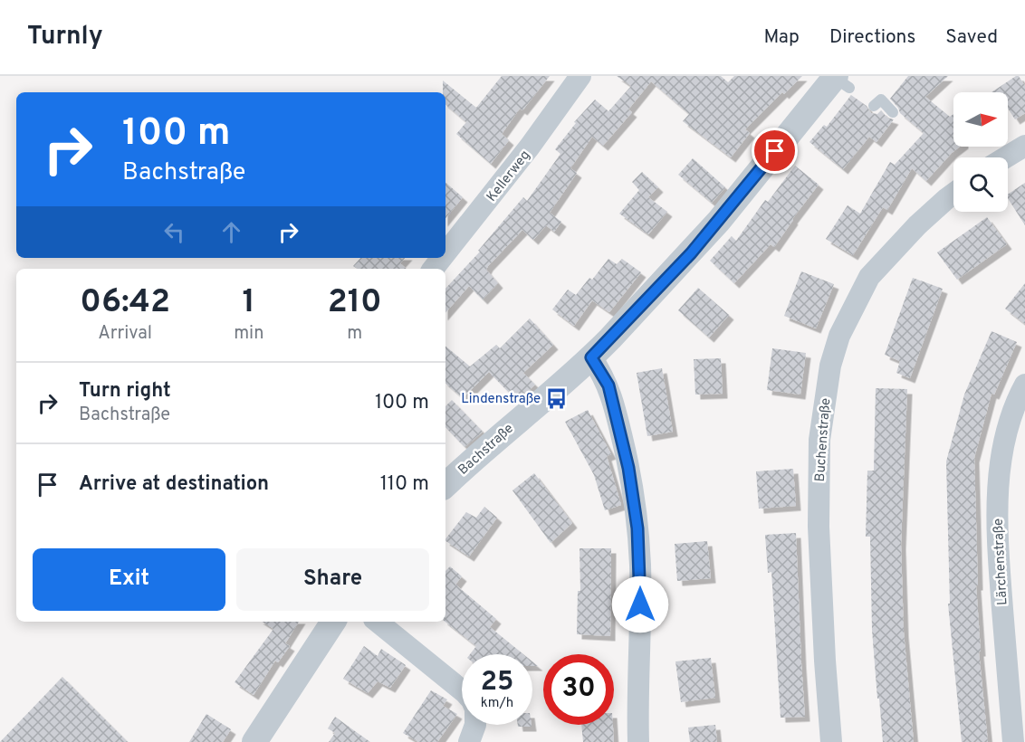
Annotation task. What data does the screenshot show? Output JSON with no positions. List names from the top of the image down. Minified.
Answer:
{"streets":{"street":["Kellerweg","Buchenstraße","Bachstraße","Lärchenstraße"]},"places":{"bus stop":["Lindenstraße"]},"north":"right","page":{"header":"Turnly","nav":["Map","Directions","Saved"],"turn":["100 m","Bachstraße"],"eta":["06:42","Arrival","1","min","210","m"],"list":[{"name":"Turn right","note":"Bachstraße","value":"100 m"},{"name":"Arrive at destination","value":"110 m"}],"buttons":["Exit","Share"],"speed":"25 km/h","limit":"30"}}
